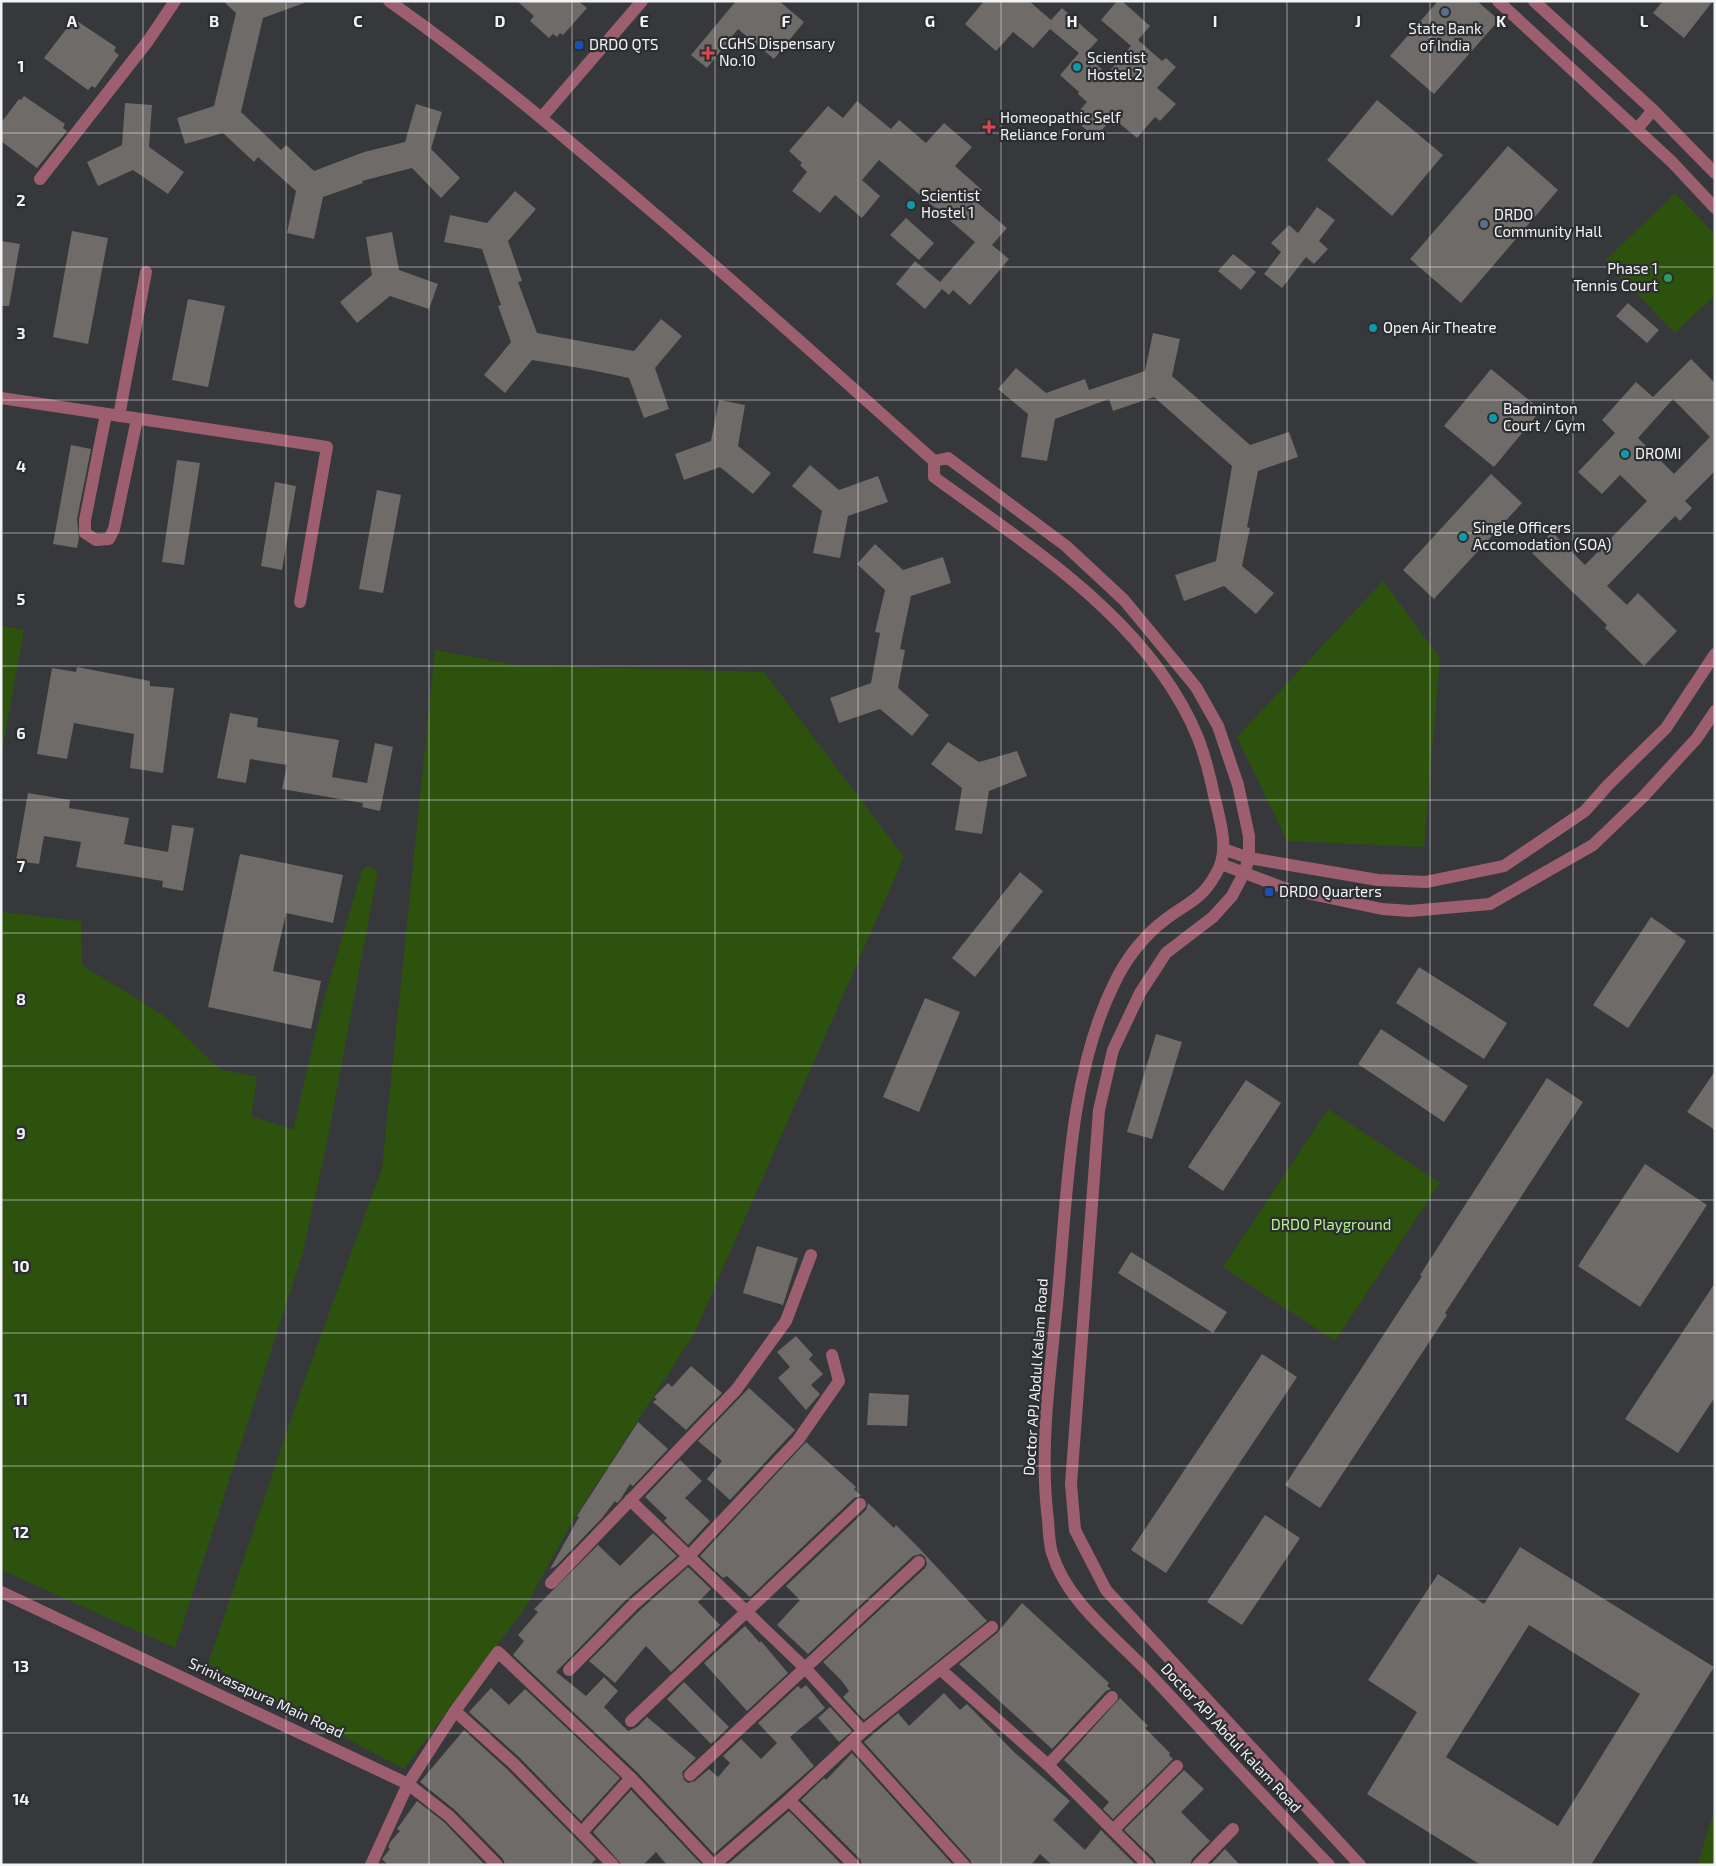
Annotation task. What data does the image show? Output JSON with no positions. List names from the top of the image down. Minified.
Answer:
{"streets":{"street":["Doctor APJ Abdul Kalam Road","Srinivasapura Main Road"]},"parks":["DRDO Playground"],"places":{"other":["State Bank of India","Scientist Hostel 2","Scientist Hostel 1","DRDO Community Hall","Phase 1 Tennis Court","Open Air Theatre","Badminton Court / Gym","DROMI","Single Officers Accomodation (SOA)"],"transit":["DRDO QTS","DRDO Quarters"],"health":["CGHS Dispensary No.10","Homeopathic Self Reliance Forum"]},"grid":{"columns":["A","B","C","D","E","F","G","H","I","J","K","L"],"rows":["1","2","3","4","5","6","7","8","9","10","11","12","13","14"]}}
